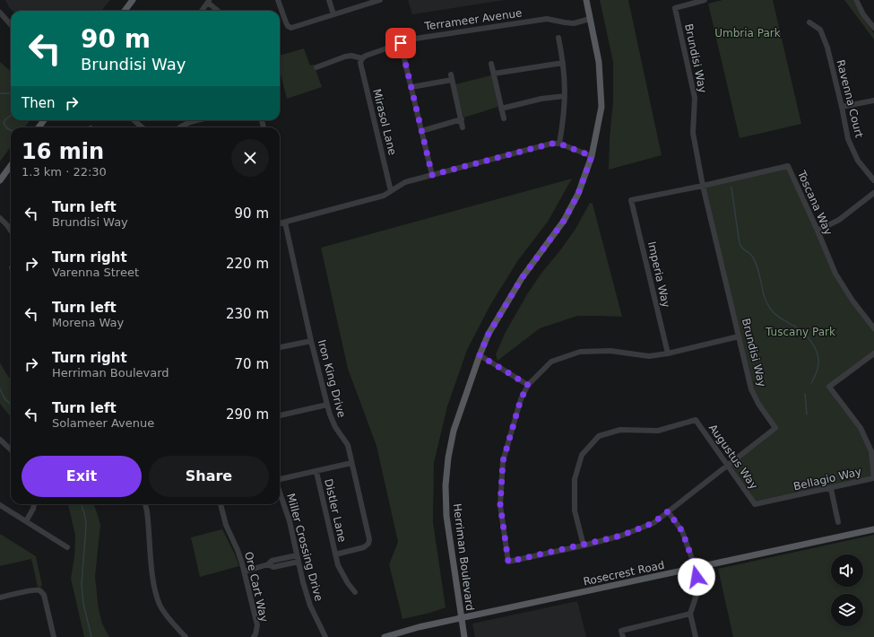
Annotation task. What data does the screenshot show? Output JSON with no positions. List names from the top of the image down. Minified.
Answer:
{"streets":{"main road":["Herriman Boulevard","Rosecrest Road"],"street":["Terrameer Avenue","Brundisi Way","Ravenna Court","Mirasol Lane","Toscana Way","Imperia Way","Iron King Drive","Augustus Way","Bellagio Way","Distler Lane","Miller Crossing Drive","Ore Cart Way"]},"crossings":[["Terrameer Avenue","Mirasol Lane"],["Terrameer Avenue","Herriman Boulevard"],["Brundisi Way","Toscana Way"],["Brundisi Way","Augustus Way"],["Toscana Way","Imperia Way"],["Iron King Drive","Distler Lane"],["Augustus Way","Bellagio Way"],["Herriman Boulevard","Rosecrest Road"]],"parks":["Umbria Park","Tuscany Park"],"page":{"turn":["90 m","Brundisi Way"],"then":"Then","heading":["16 min","1.3 km · 22:30"],"list":[{"name":"Turn left","note":"Brundisi Way","value":"90 m"},{"name":"Turn right","note":"Varenna Street","value":"220 m"},{"name":"Turn left","note":"Morena Way","value":"230 m"},{"name":"Turn right","note":"Herriman Boulevard","value":"70 m"},{"name":"Turn left","note":"Solameer Avenue","value":"290 m"}],"buttons":["Exit","Share"]}}
